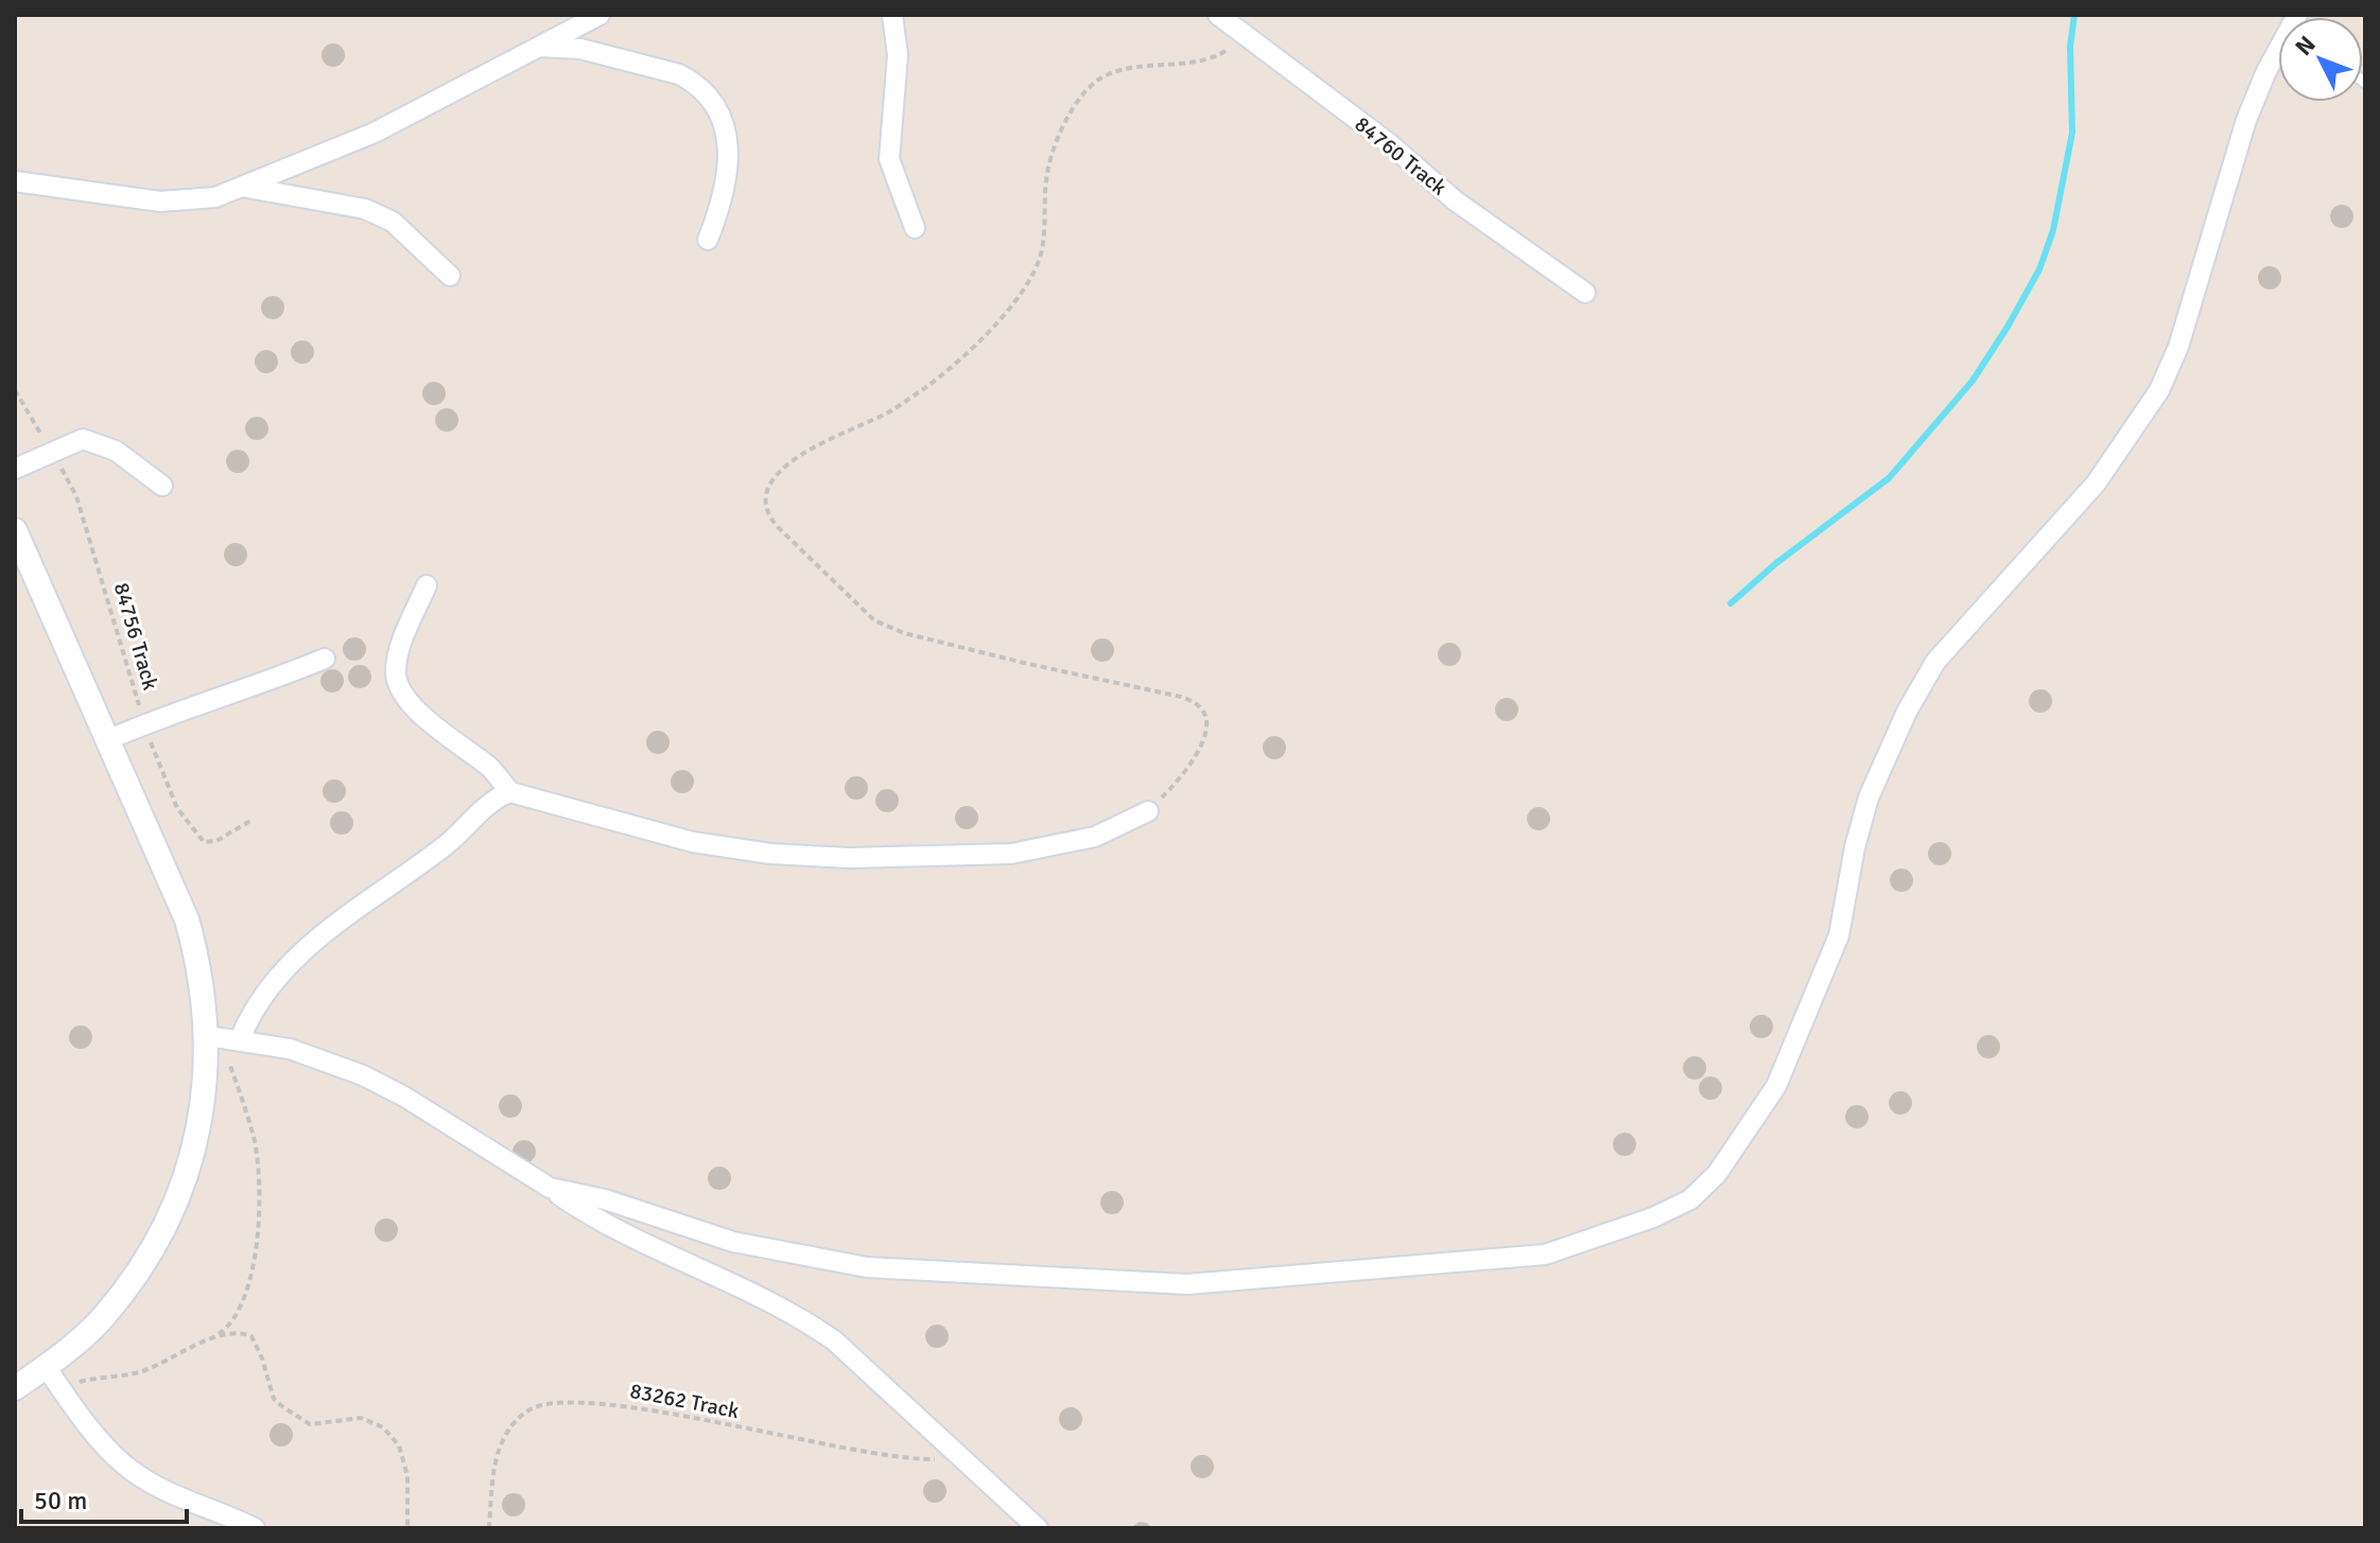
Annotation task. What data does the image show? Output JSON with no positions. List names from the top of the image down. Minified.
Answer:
{"streets":{"street":["84760 Track"],"path":["84756 Track","83262 Track"]},"scale_bar":"50 m","north":"top left"}
